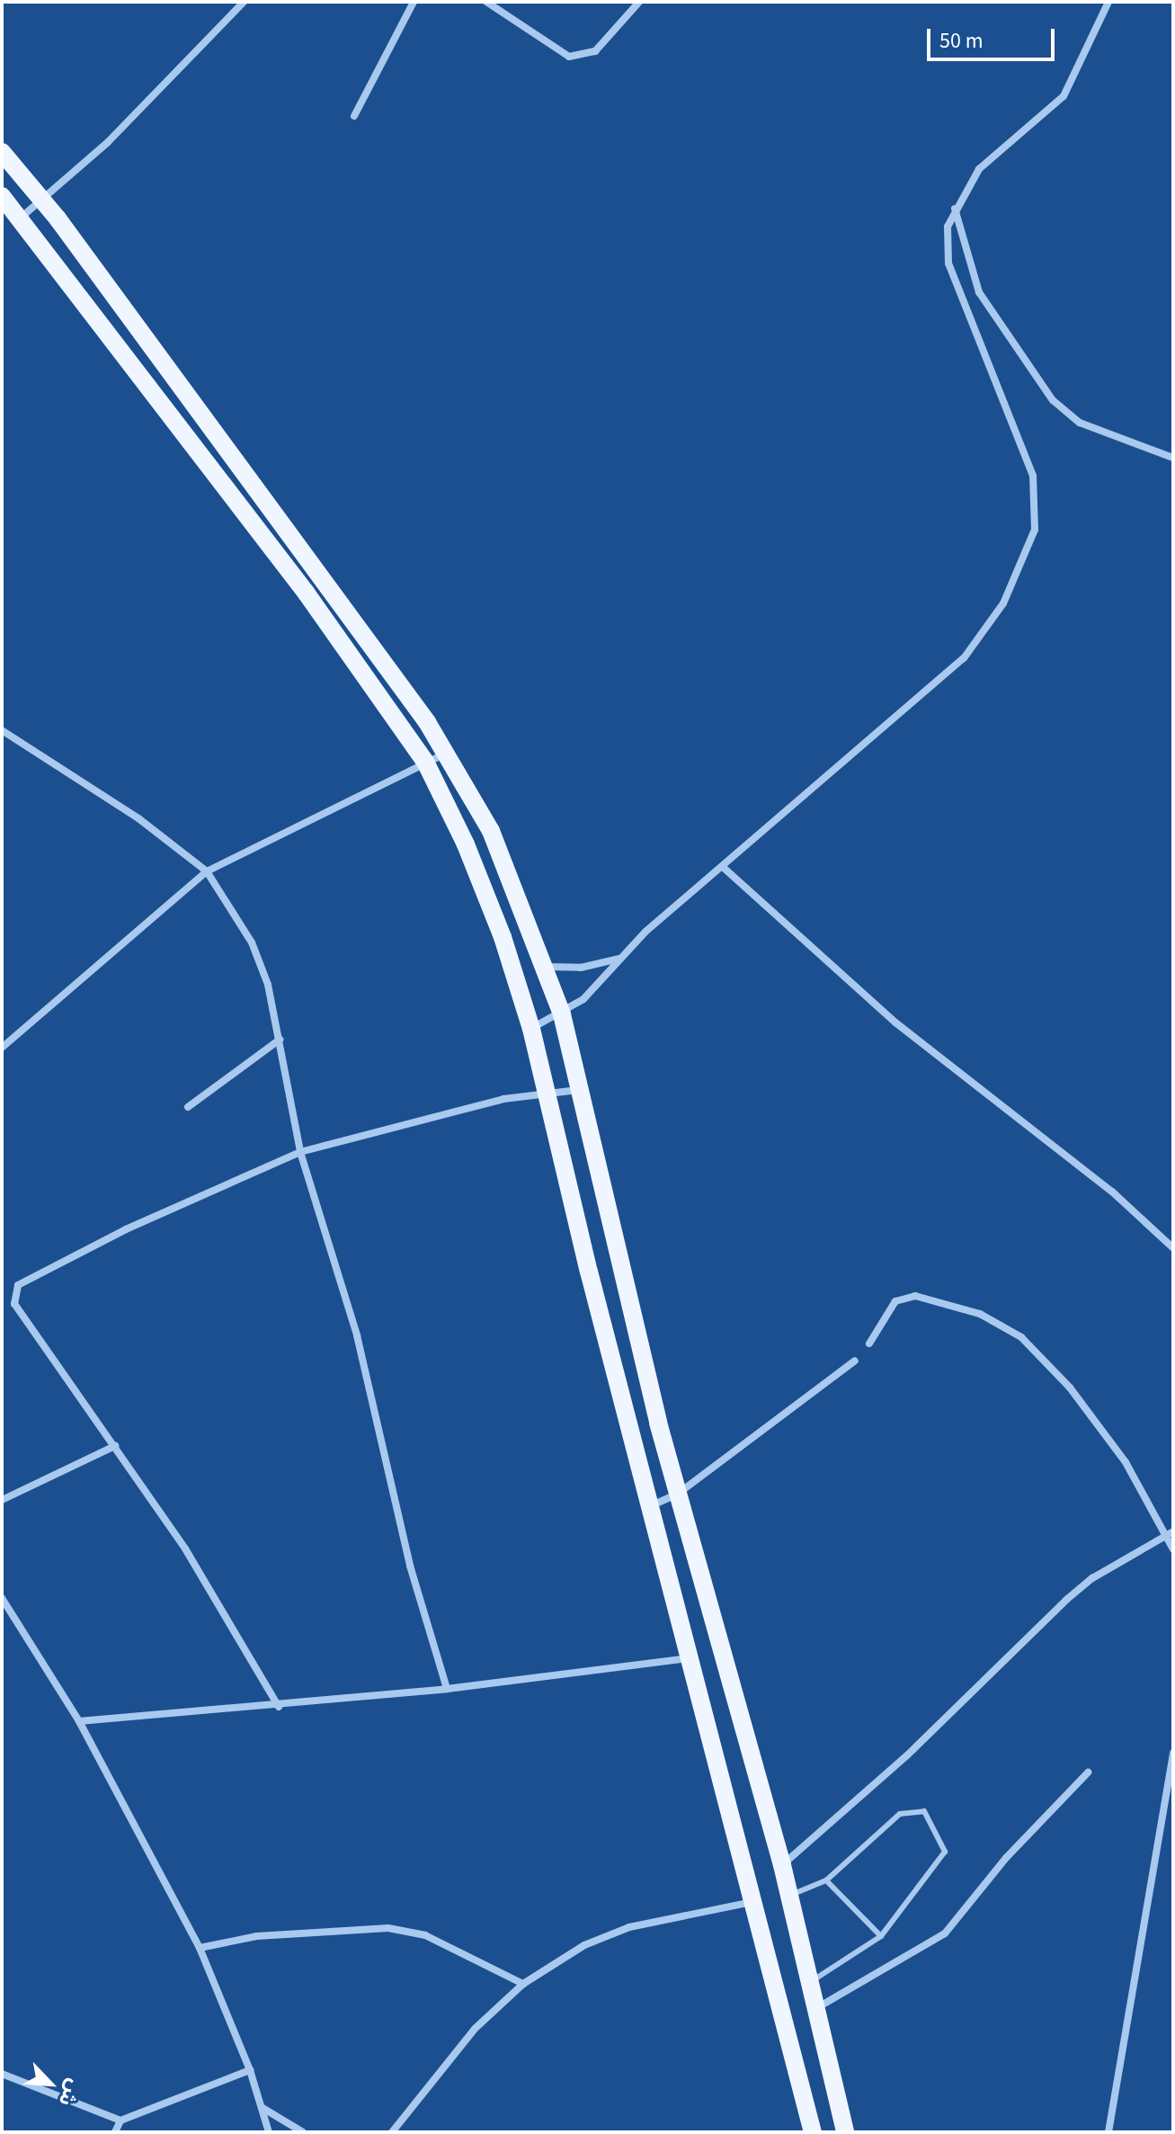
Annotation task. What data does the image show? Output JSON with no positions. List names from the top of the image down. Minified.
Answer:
{"scale_bar":"50 m","north":"bottom right"}
